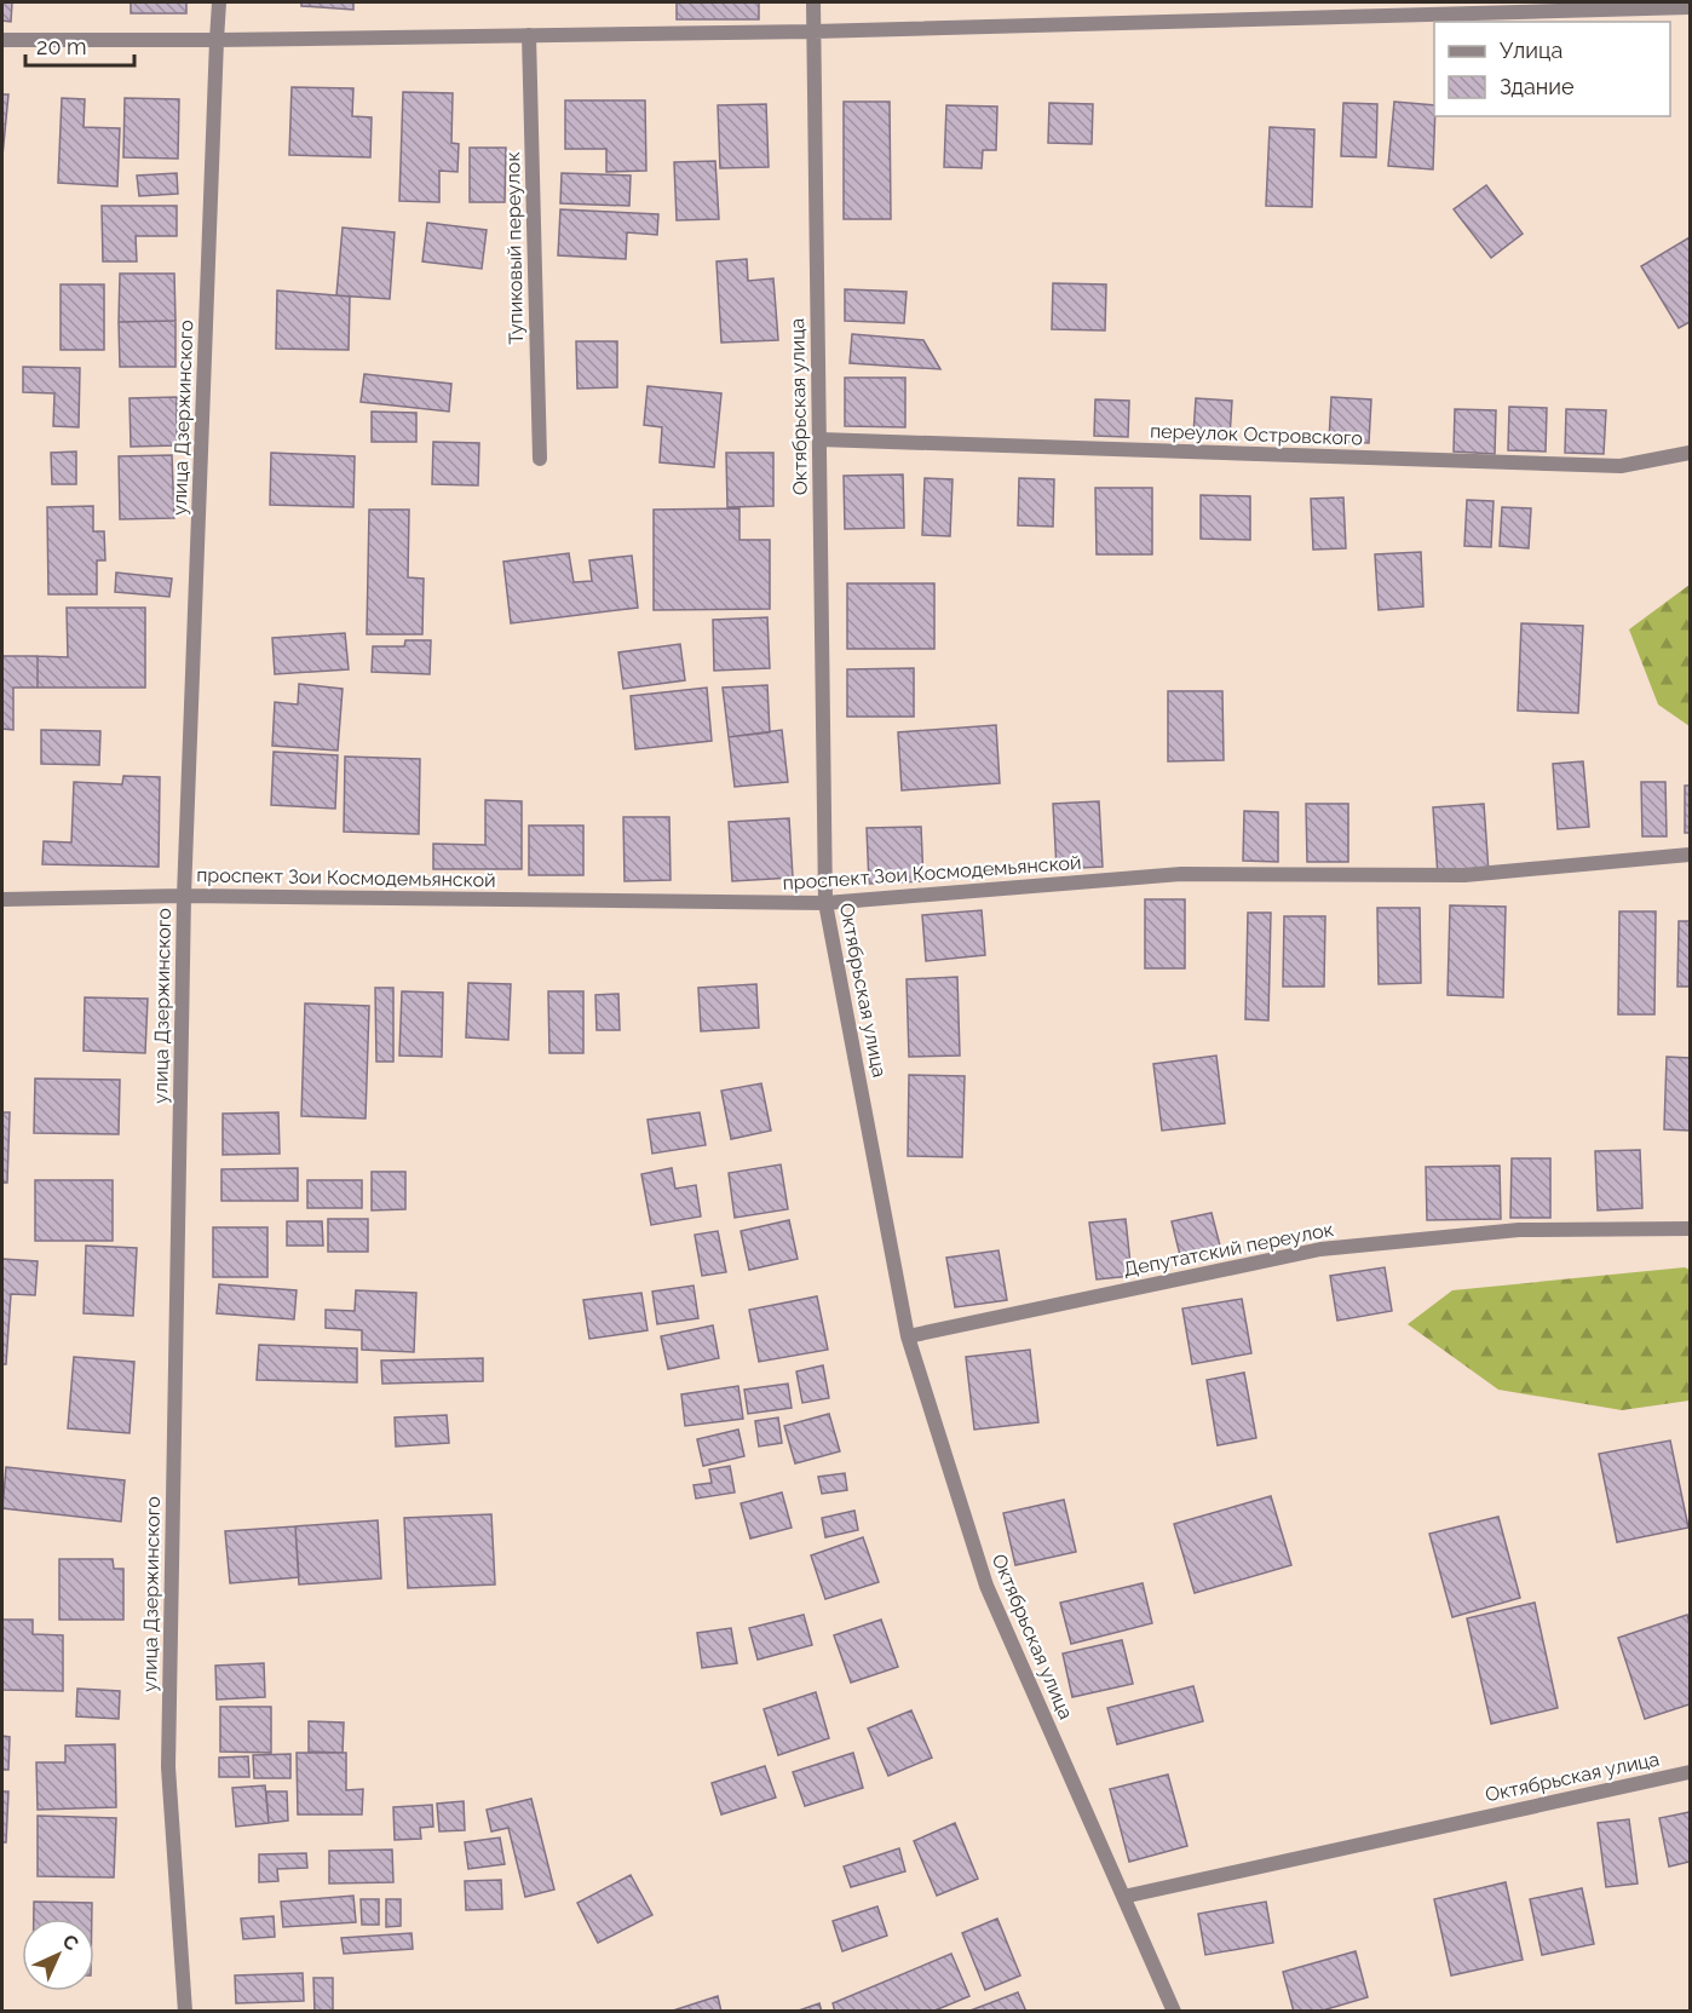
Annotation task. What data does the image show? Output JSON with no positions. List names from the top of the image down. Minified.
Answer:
{"streets":{"street":["Тупиковый переулок","Октябрьская улица","улица Дзержинского","переулок Островского","проспект Зои Космодемьянской","Депутатский переулок"]},"crossings":[["Октябрьская улица","переулок Островского"],["Октябрьская улица","проспект Зои Космодемьянской"],["Октябрьская улица","Депутатский переулок"],["улица Дзержинского","проспект Зои Космодемьянской"]],"legend":["Улица","Здание"],"scale_bar":"20 m","north":"top right"}
